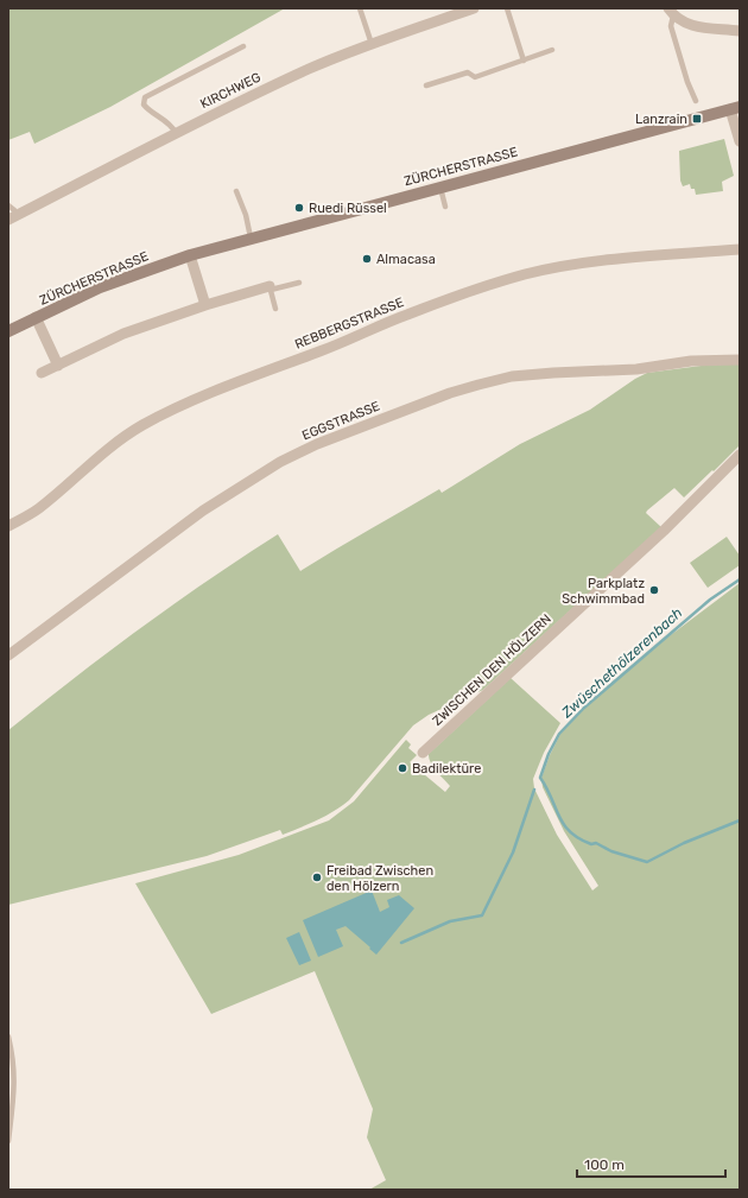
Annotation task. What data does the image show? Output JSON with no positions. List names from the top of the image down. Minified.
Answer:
{"streets":{"main road":["ZÜRCHERSTRASSE"],"street":["KIRCHWEG","REBBERGSTRASSE","EGGSTRASSE","ZWISCHEN DEN HÖLZERN"]},"water":["Zwüschethölzerenbach"],"places":{"transit":["Lanzrain"],"other":["Ruedi Rüssel","Almacasa","Parkplatz Schwimmbad","Badilektüre","Freibad Zwischen den Hölzern"]},"scale_bar":"100 m"}
